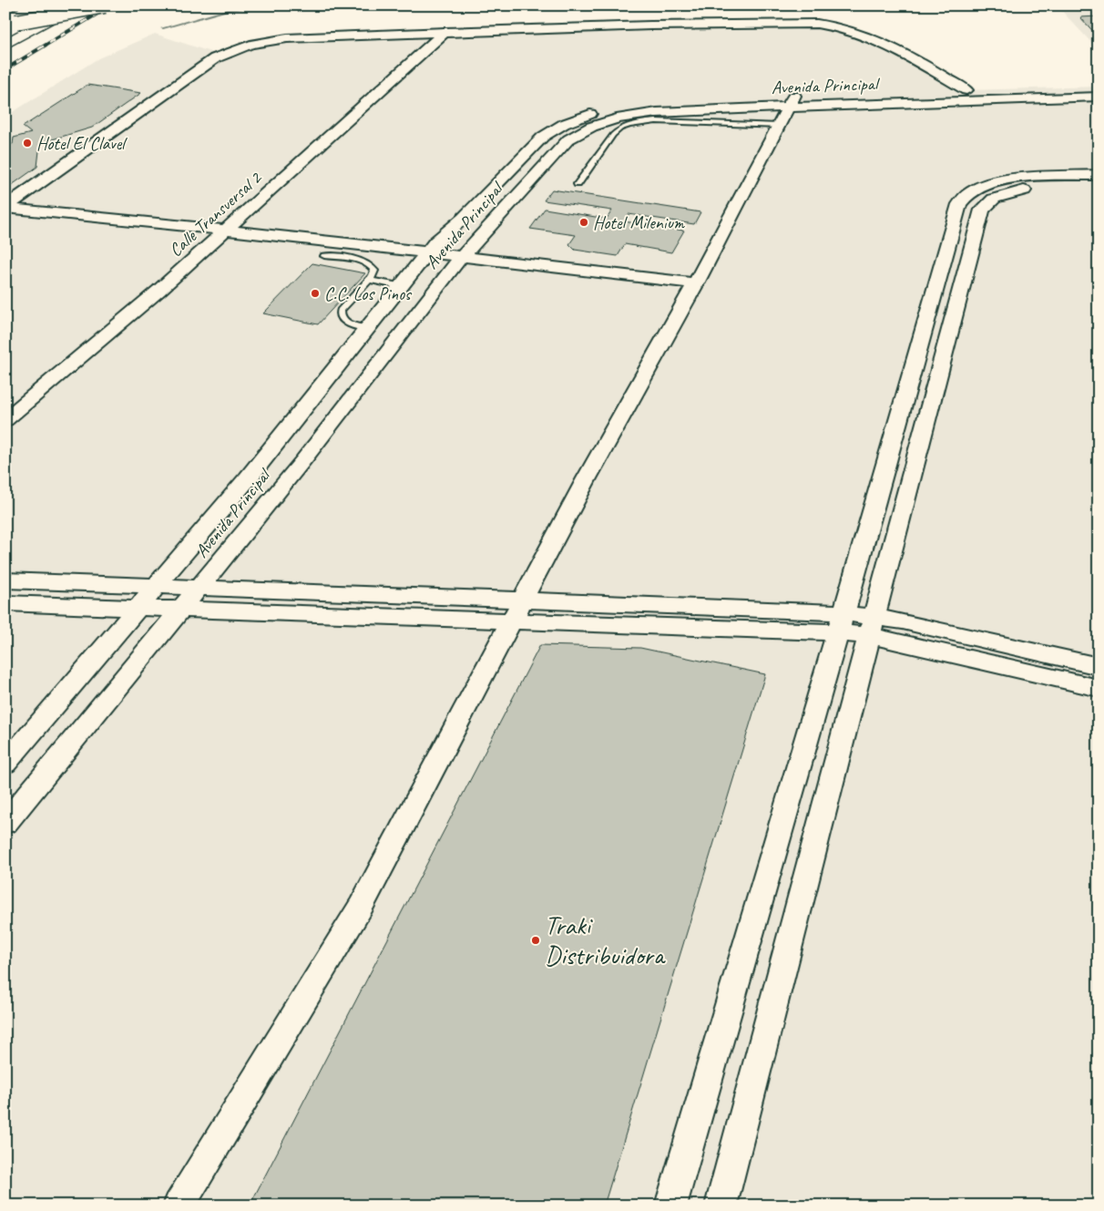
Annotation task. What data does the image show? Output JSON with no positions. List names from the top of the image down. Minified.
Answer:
{"streets":{"street":["Avenida Principal","Calle Transversal 2"]},"places":["Hotel El Clavel","Hotel Milenium","C.C. Los Pinos","Traki Distribuidora"]}
